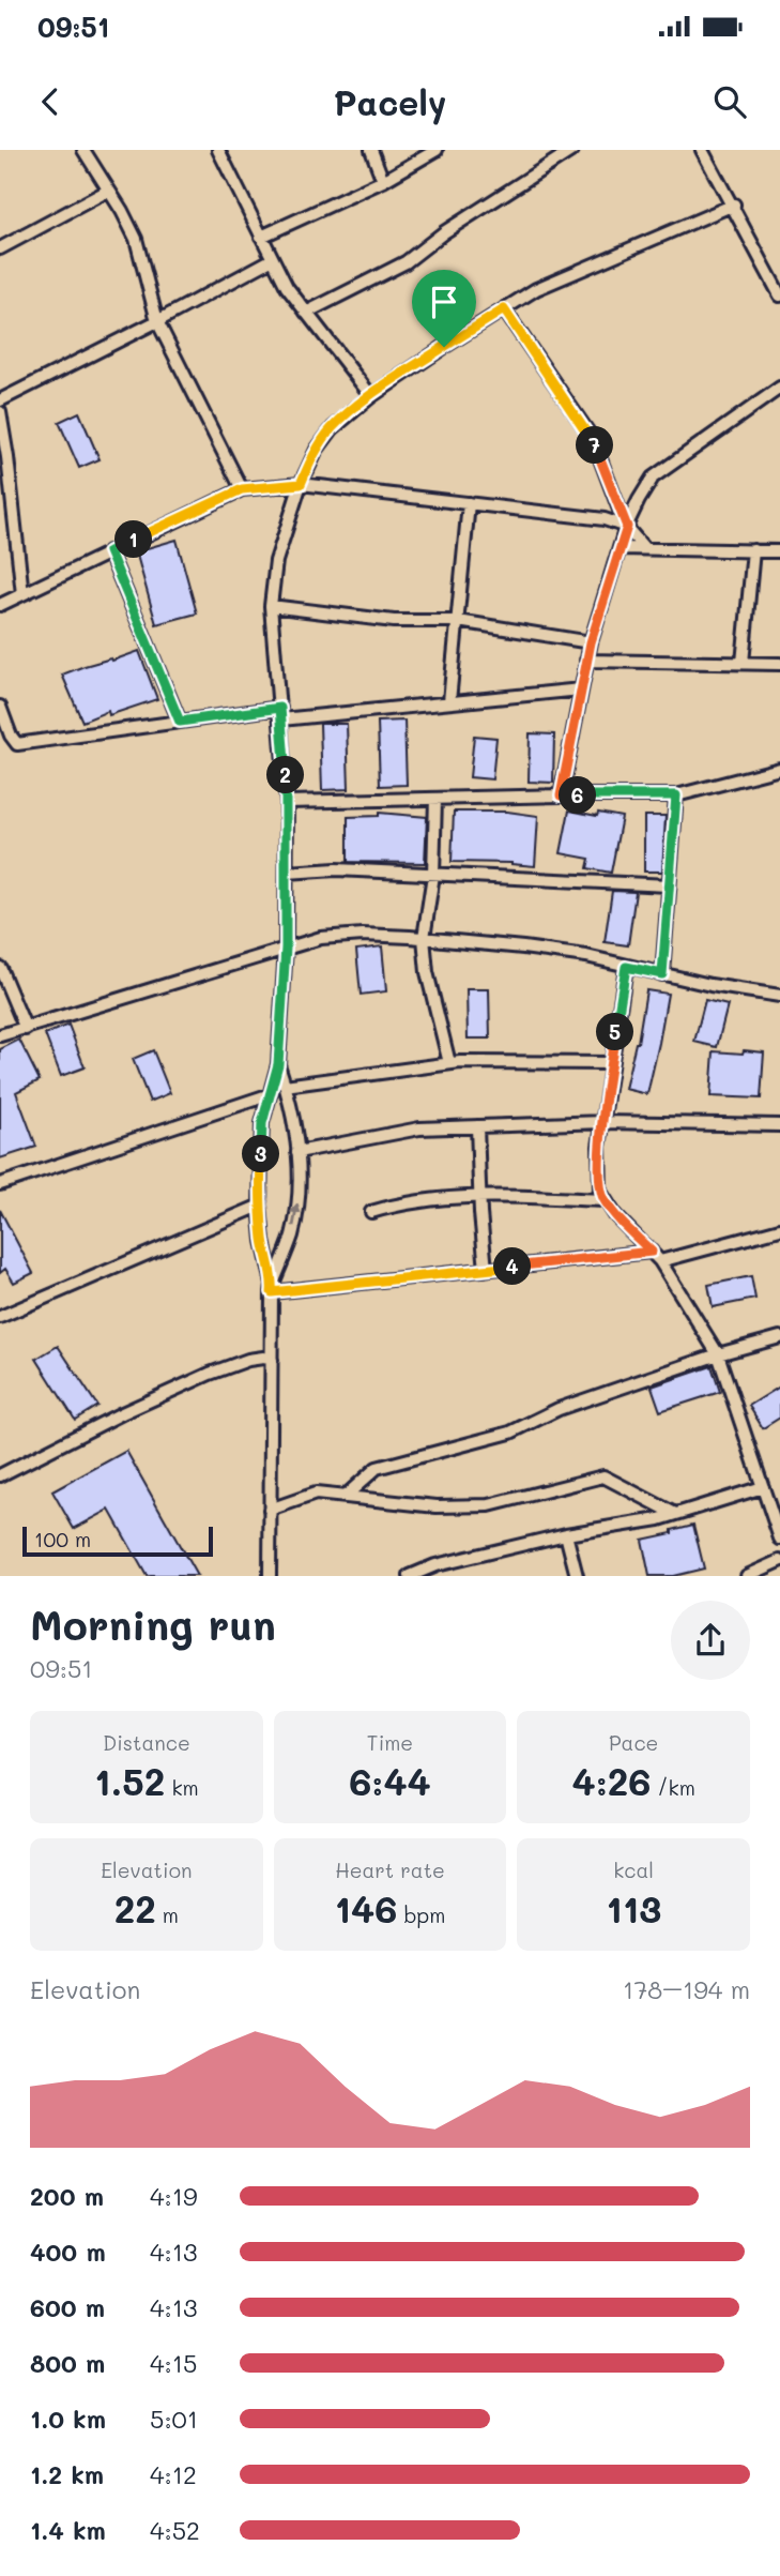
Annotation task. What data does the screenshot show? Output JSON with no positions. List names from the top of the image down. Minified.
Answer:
{"scale_bar":"100 m","page":{"status":"09:51","header":"Pacely","pins":["7","1","2","6","5","3","4"],"scale":"100 m","heading":["Morning run","09:51"],"stats":[["Distance","1.52 km"],["Time","6:44"],["Pace","4:26 /km"],["Elevation","22 m"],["Heart rate","146 bpm"],["kcal","113"]],"chart":["Elevation","178–194 m"],"list":[{"name":"200 m","note":"4:19"},{"name":"400 m","note":"4:13"},{"name":"600 m","note":"4:13"},{"name":"800 m","note":"4:15"},{"name":"1.0 km","note":"5:01"},{"name":"1.2 km","note":"4:12"},{"name":"1.4 km","note":"4:52"}]}}
